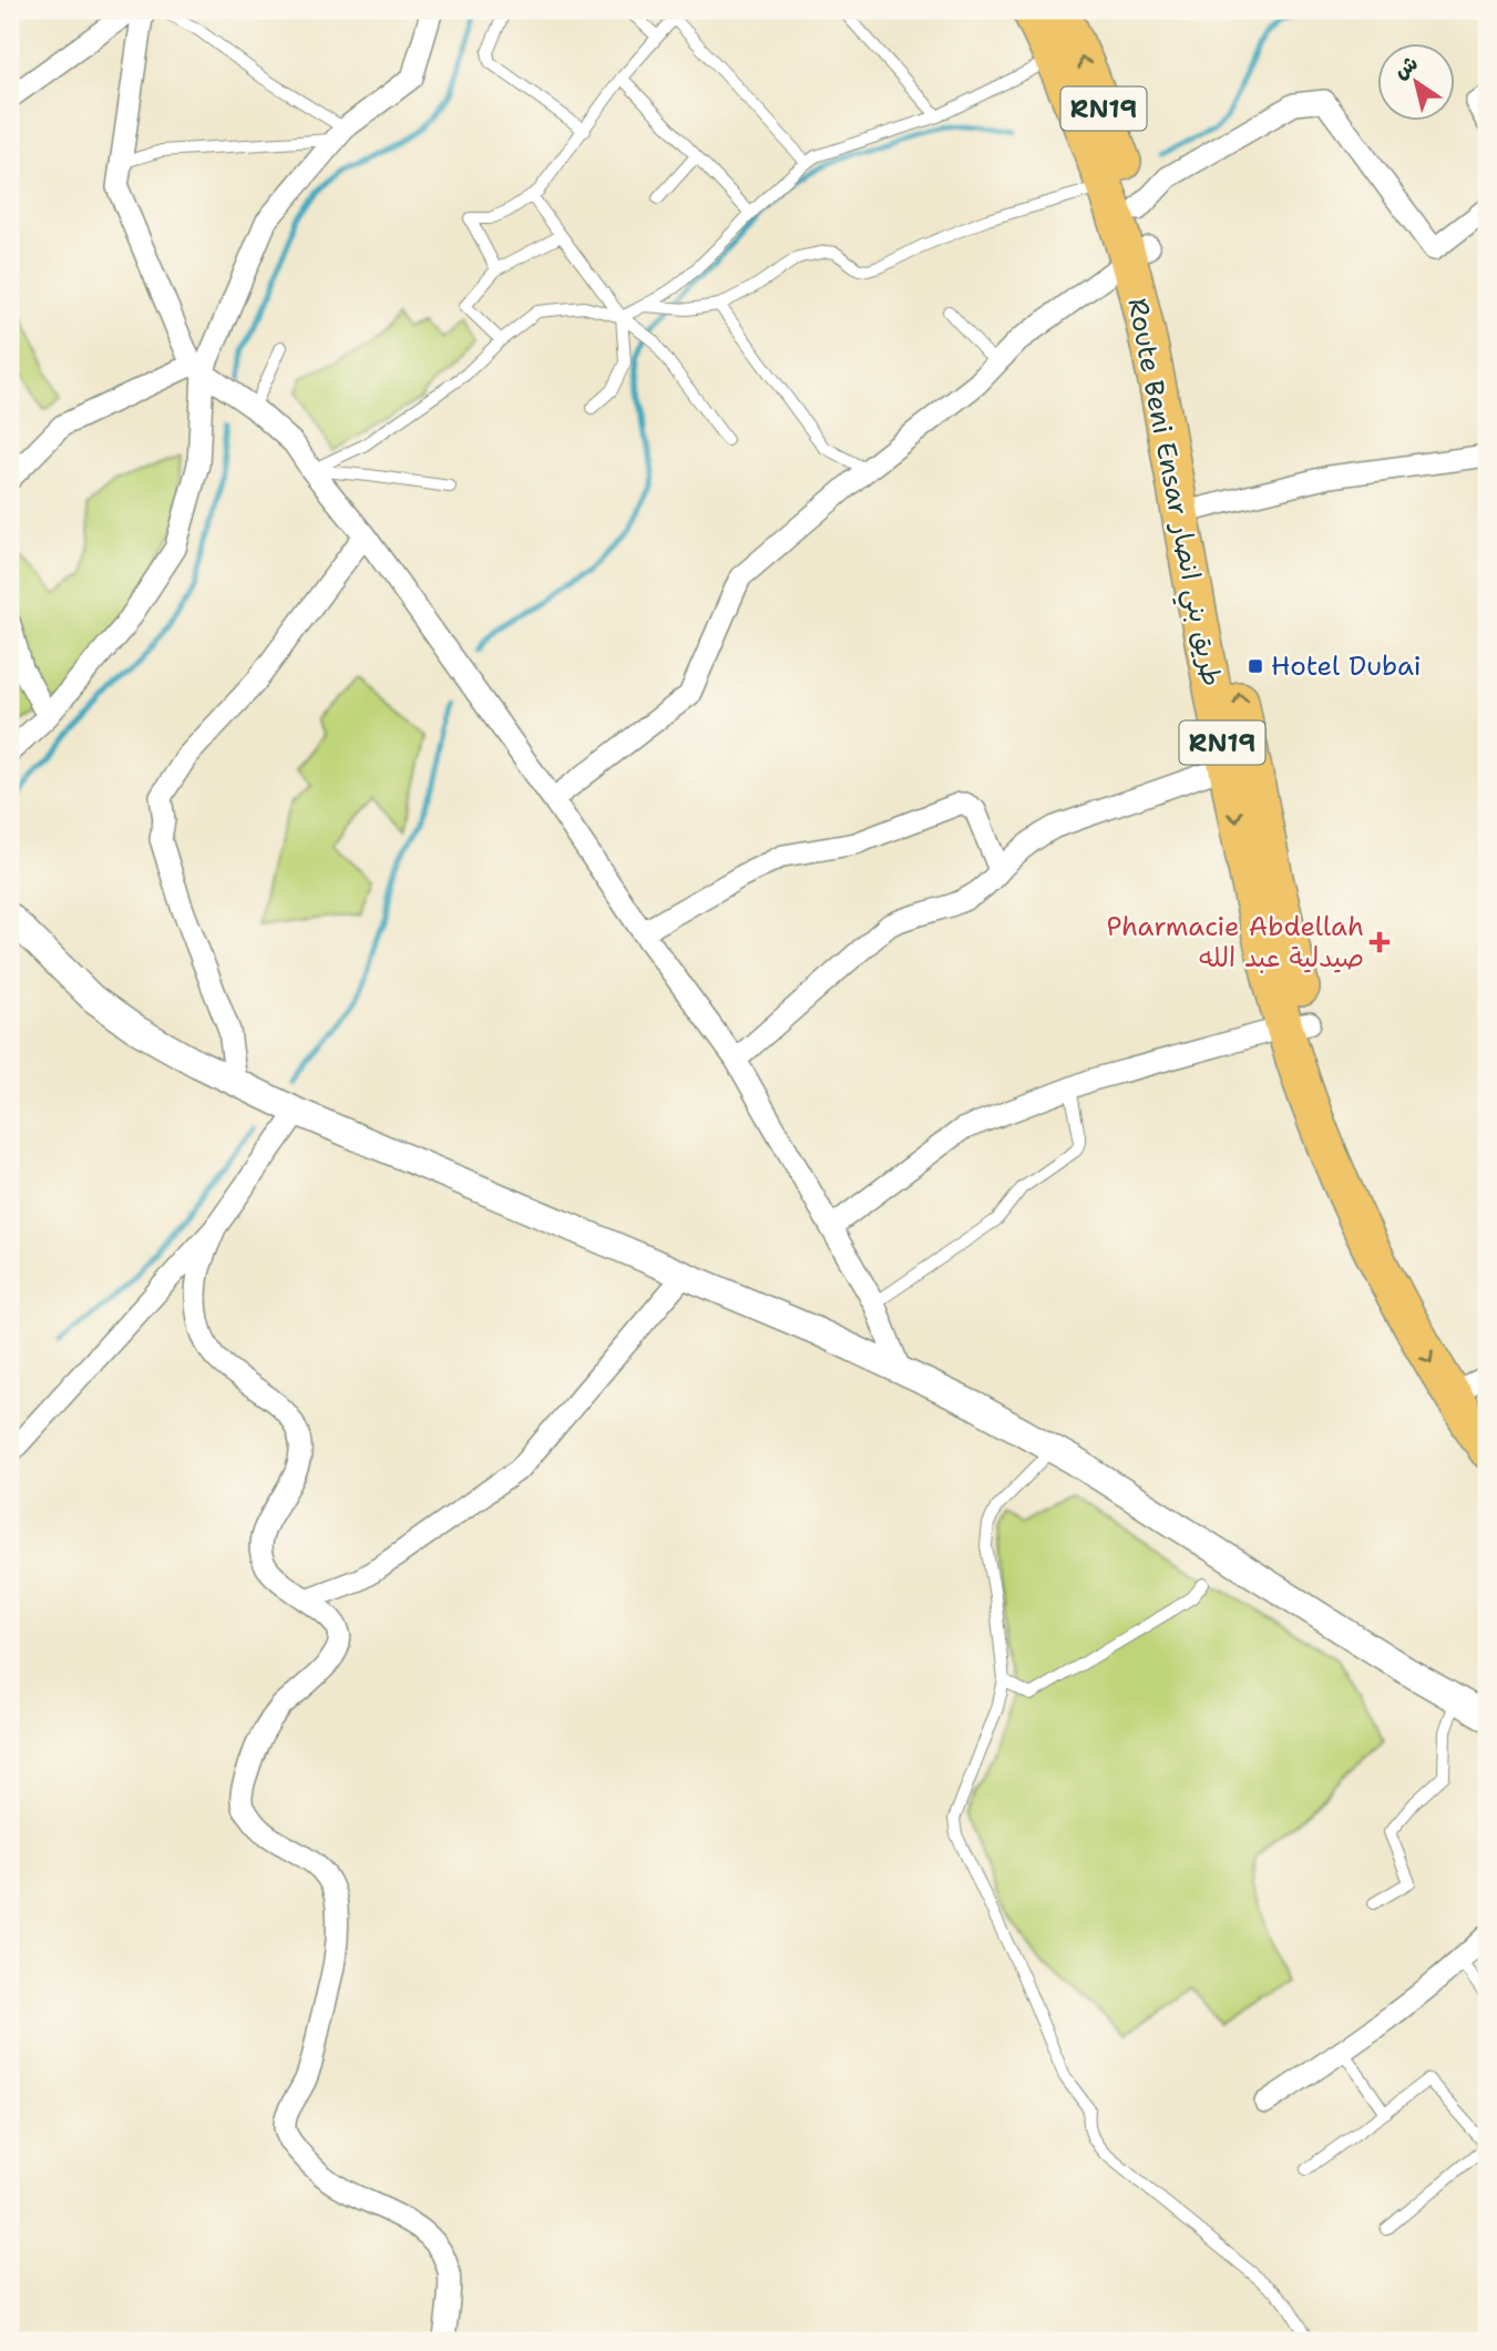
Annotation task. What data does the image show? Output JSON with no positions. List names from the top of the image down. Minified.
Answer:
{"streets":{"highway":["RN19","Route Beni Ensar طريق بني انصار"]},"places":{"transit":["Hotel Dubai"],"health":["Pharmacie Abdellah صيدلية عبد الله"]},"north":"top left"}
